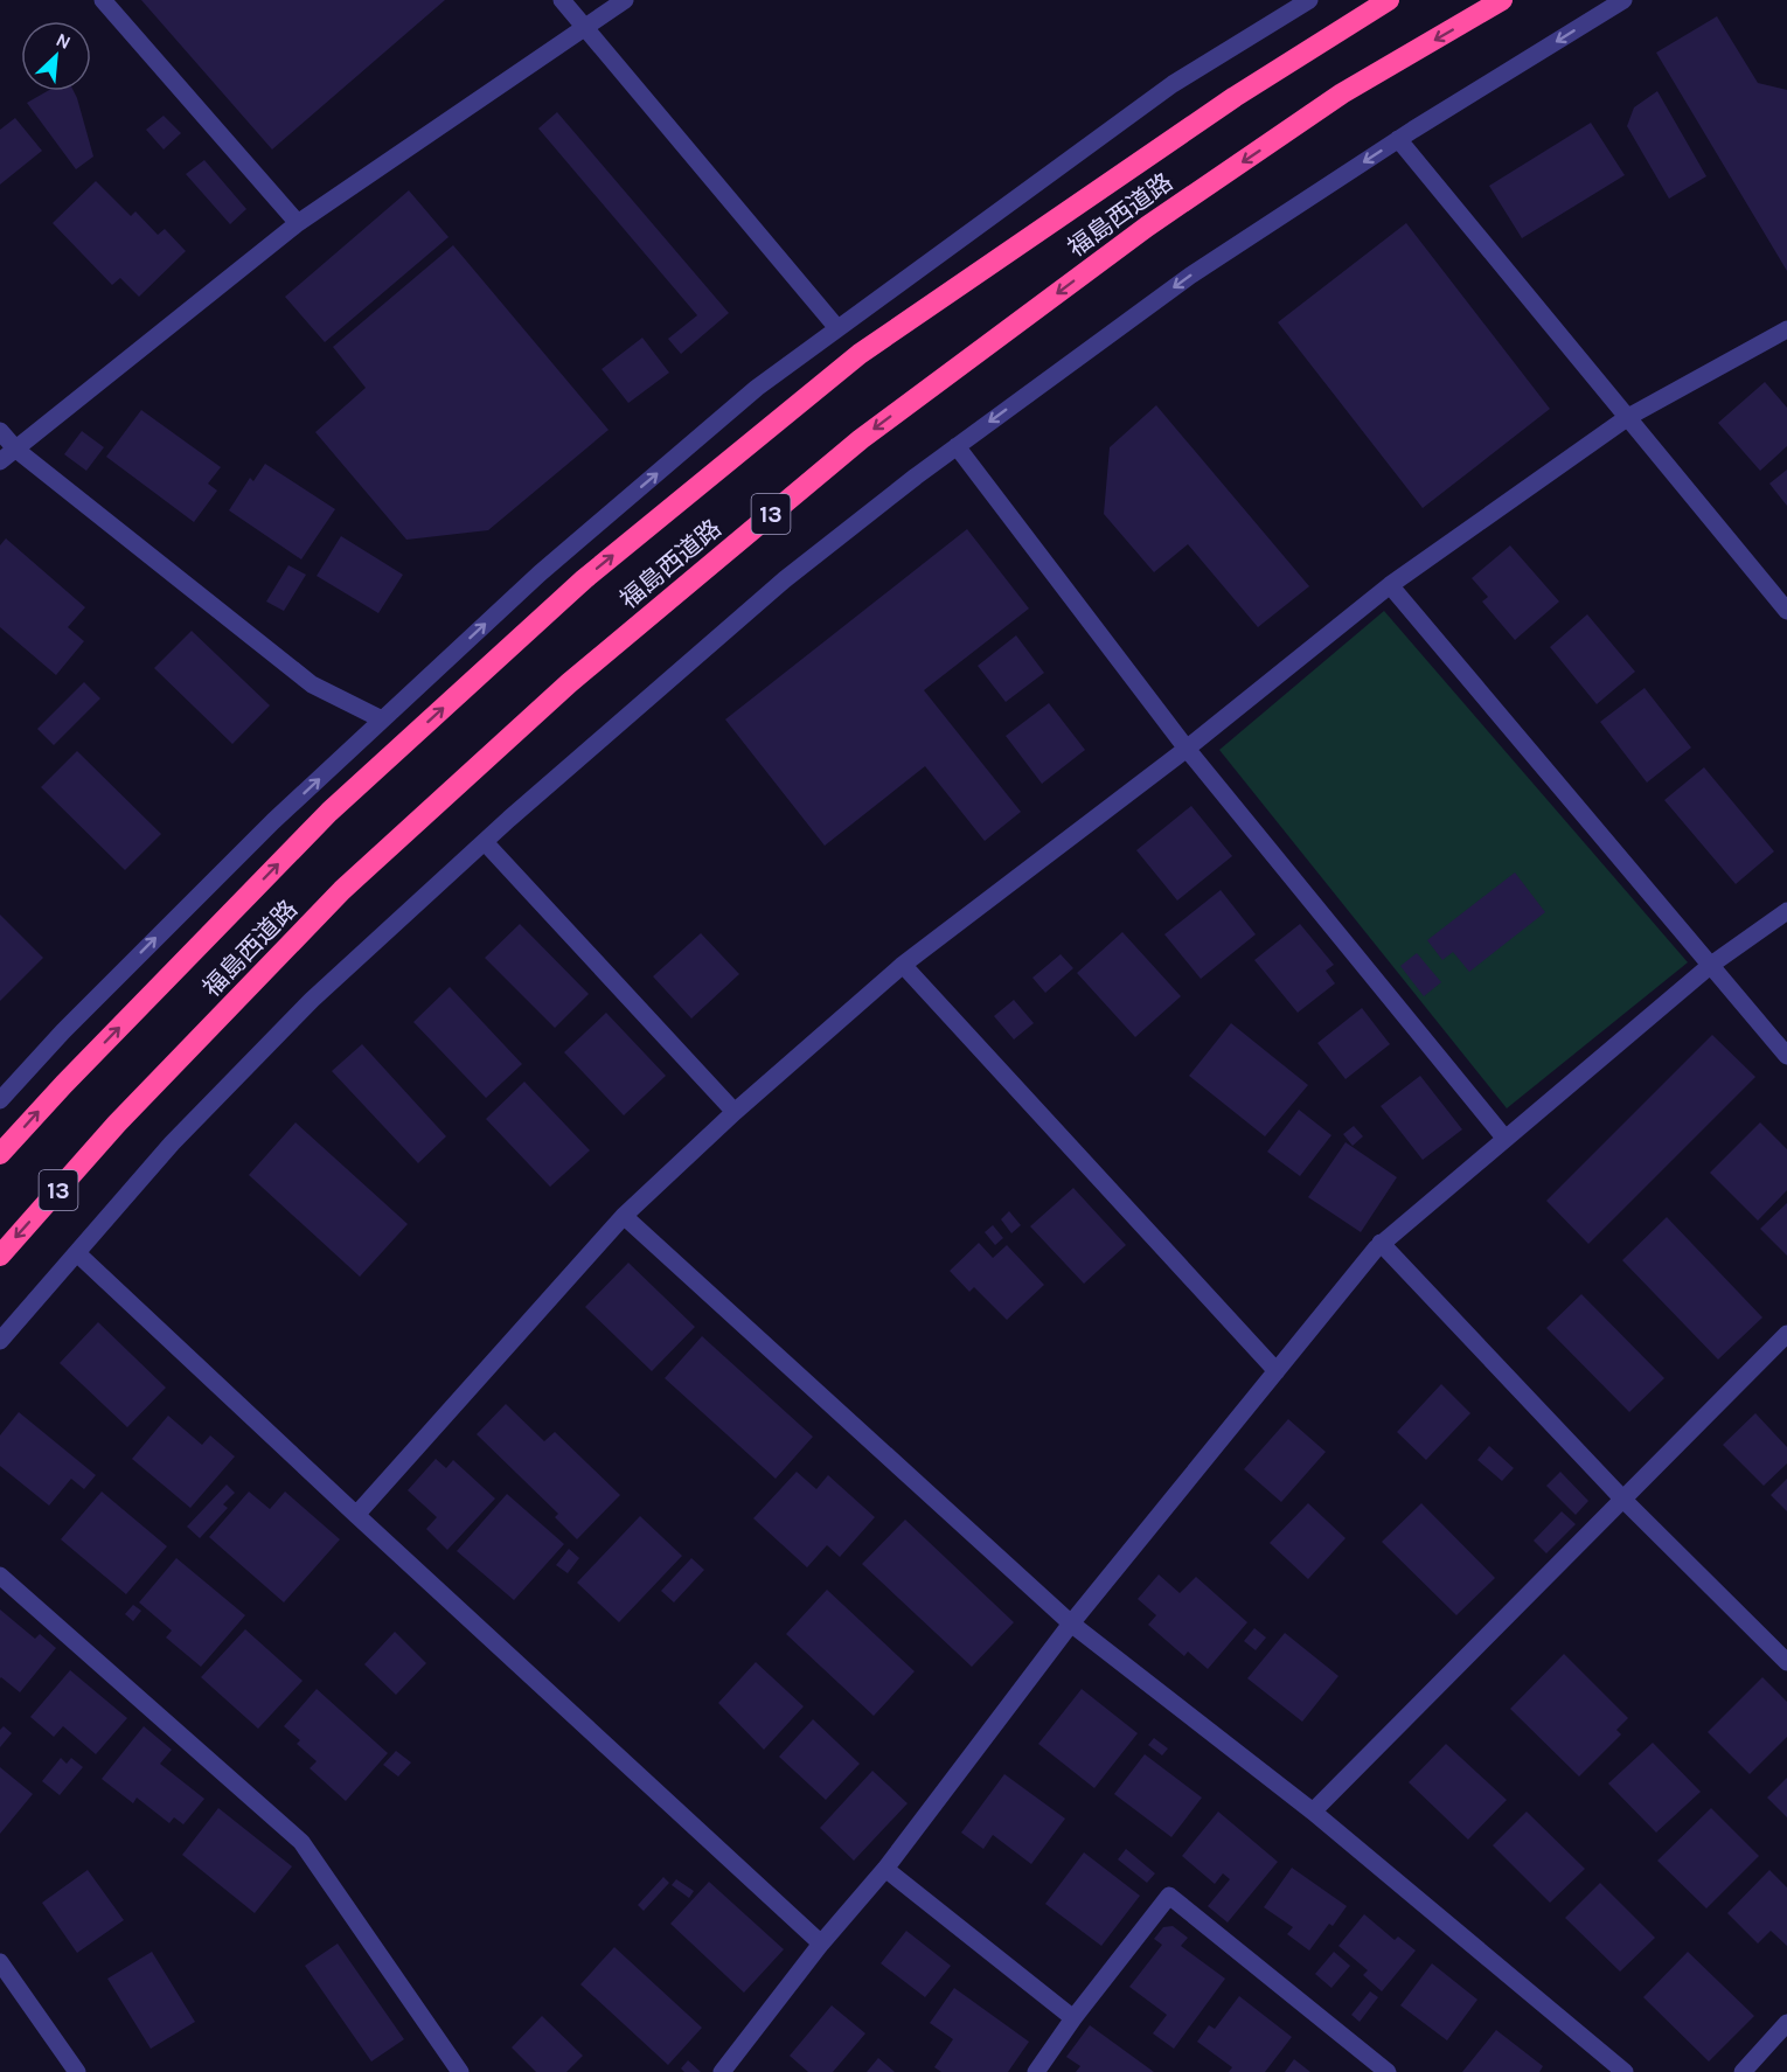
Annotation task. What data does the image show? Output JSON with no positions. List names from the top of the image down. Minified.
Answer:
{"streets":{"highway":["福島西道路","13"]},"north":"top right"}
